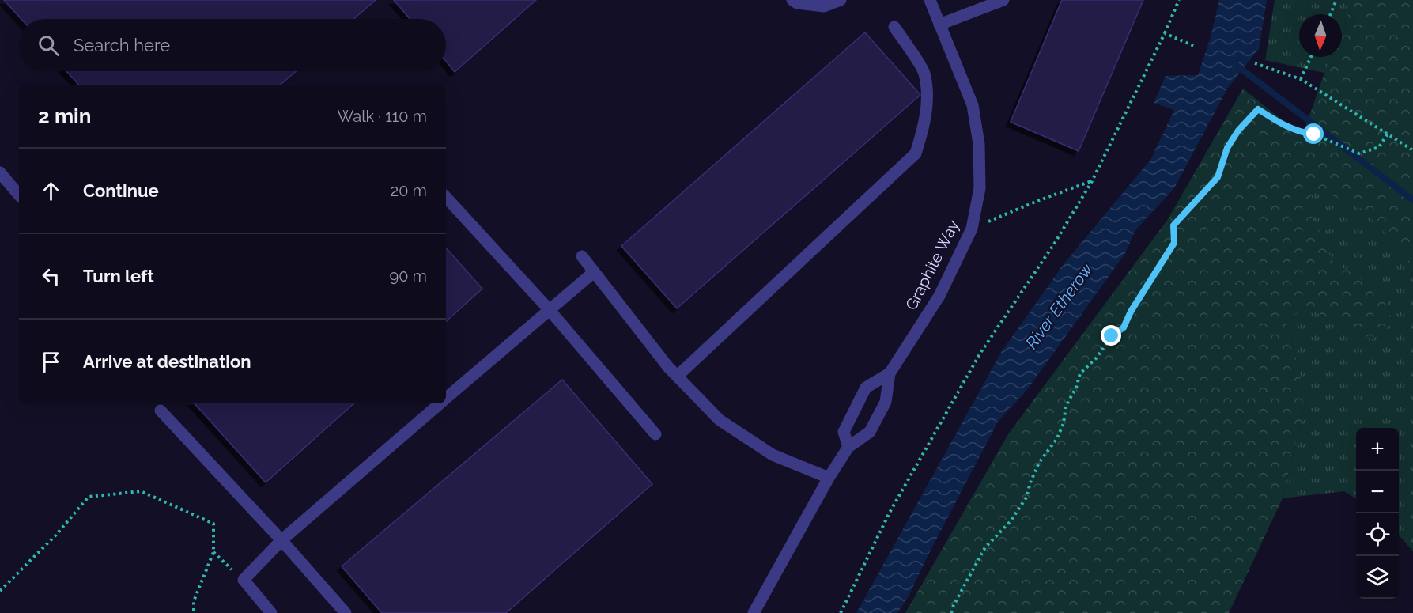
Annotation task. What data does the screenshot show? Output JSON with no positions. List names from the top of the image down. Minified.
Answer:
{"streets":{"street":["Graphite Way"]},"water":["River Etherow"],"north":"bottom","page":{"search":"Search here","heading":["2 min","Walk · 110 m"],"list":[["Continue","20 m"],["Turn left","90 m"],"Arrive at destination"],"map_buttons":["+","−"]}}
